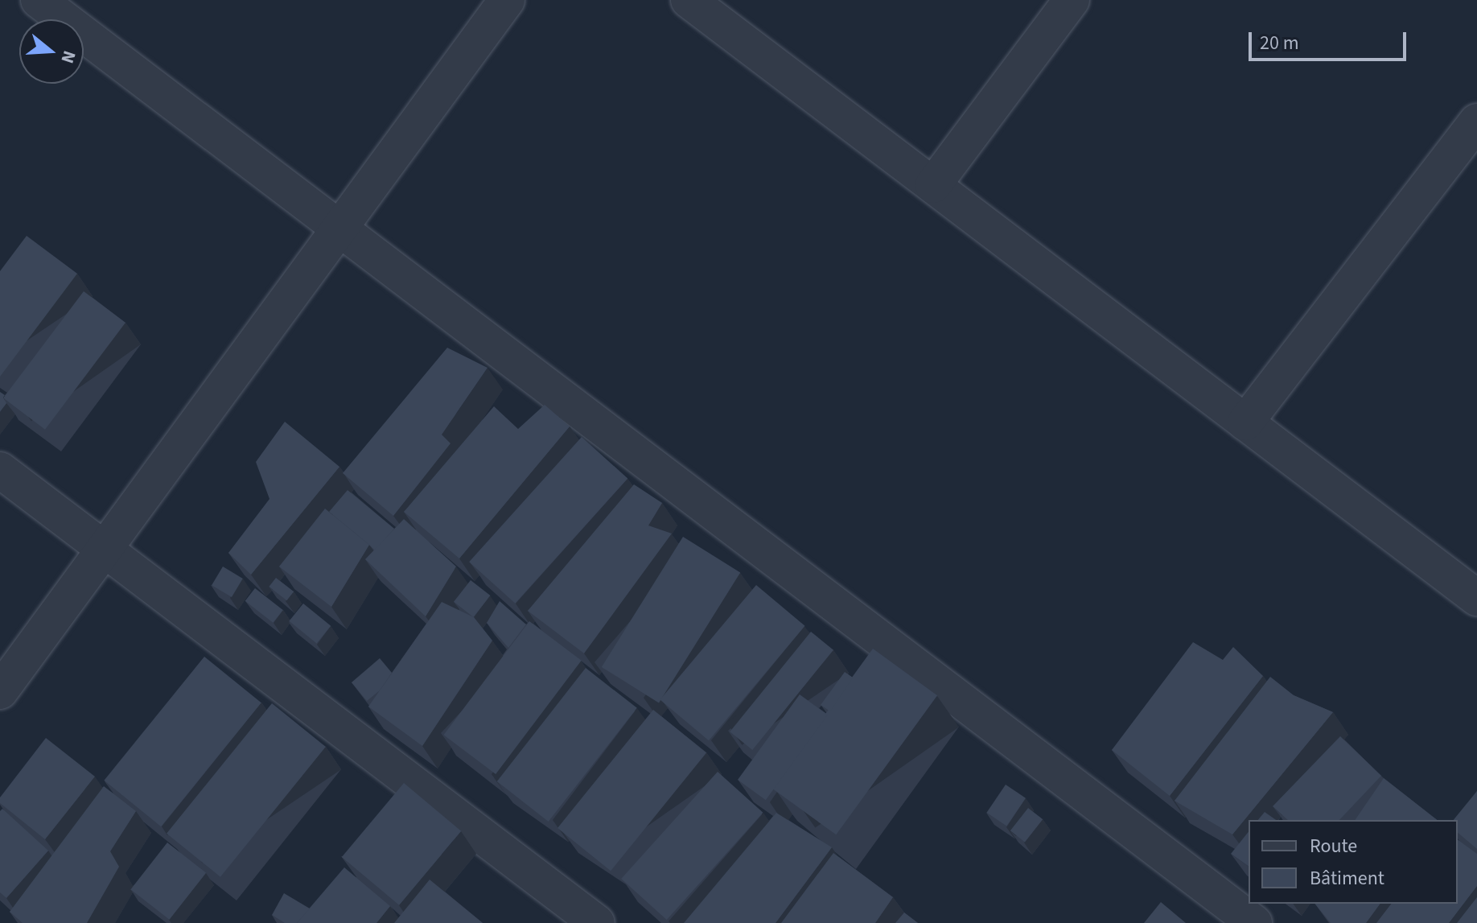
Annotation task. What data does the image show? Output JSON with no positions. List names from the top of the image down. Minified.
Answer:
{"legend":["Route","Bâtiment"],"scale_bar":"20 m","north":"right"}
